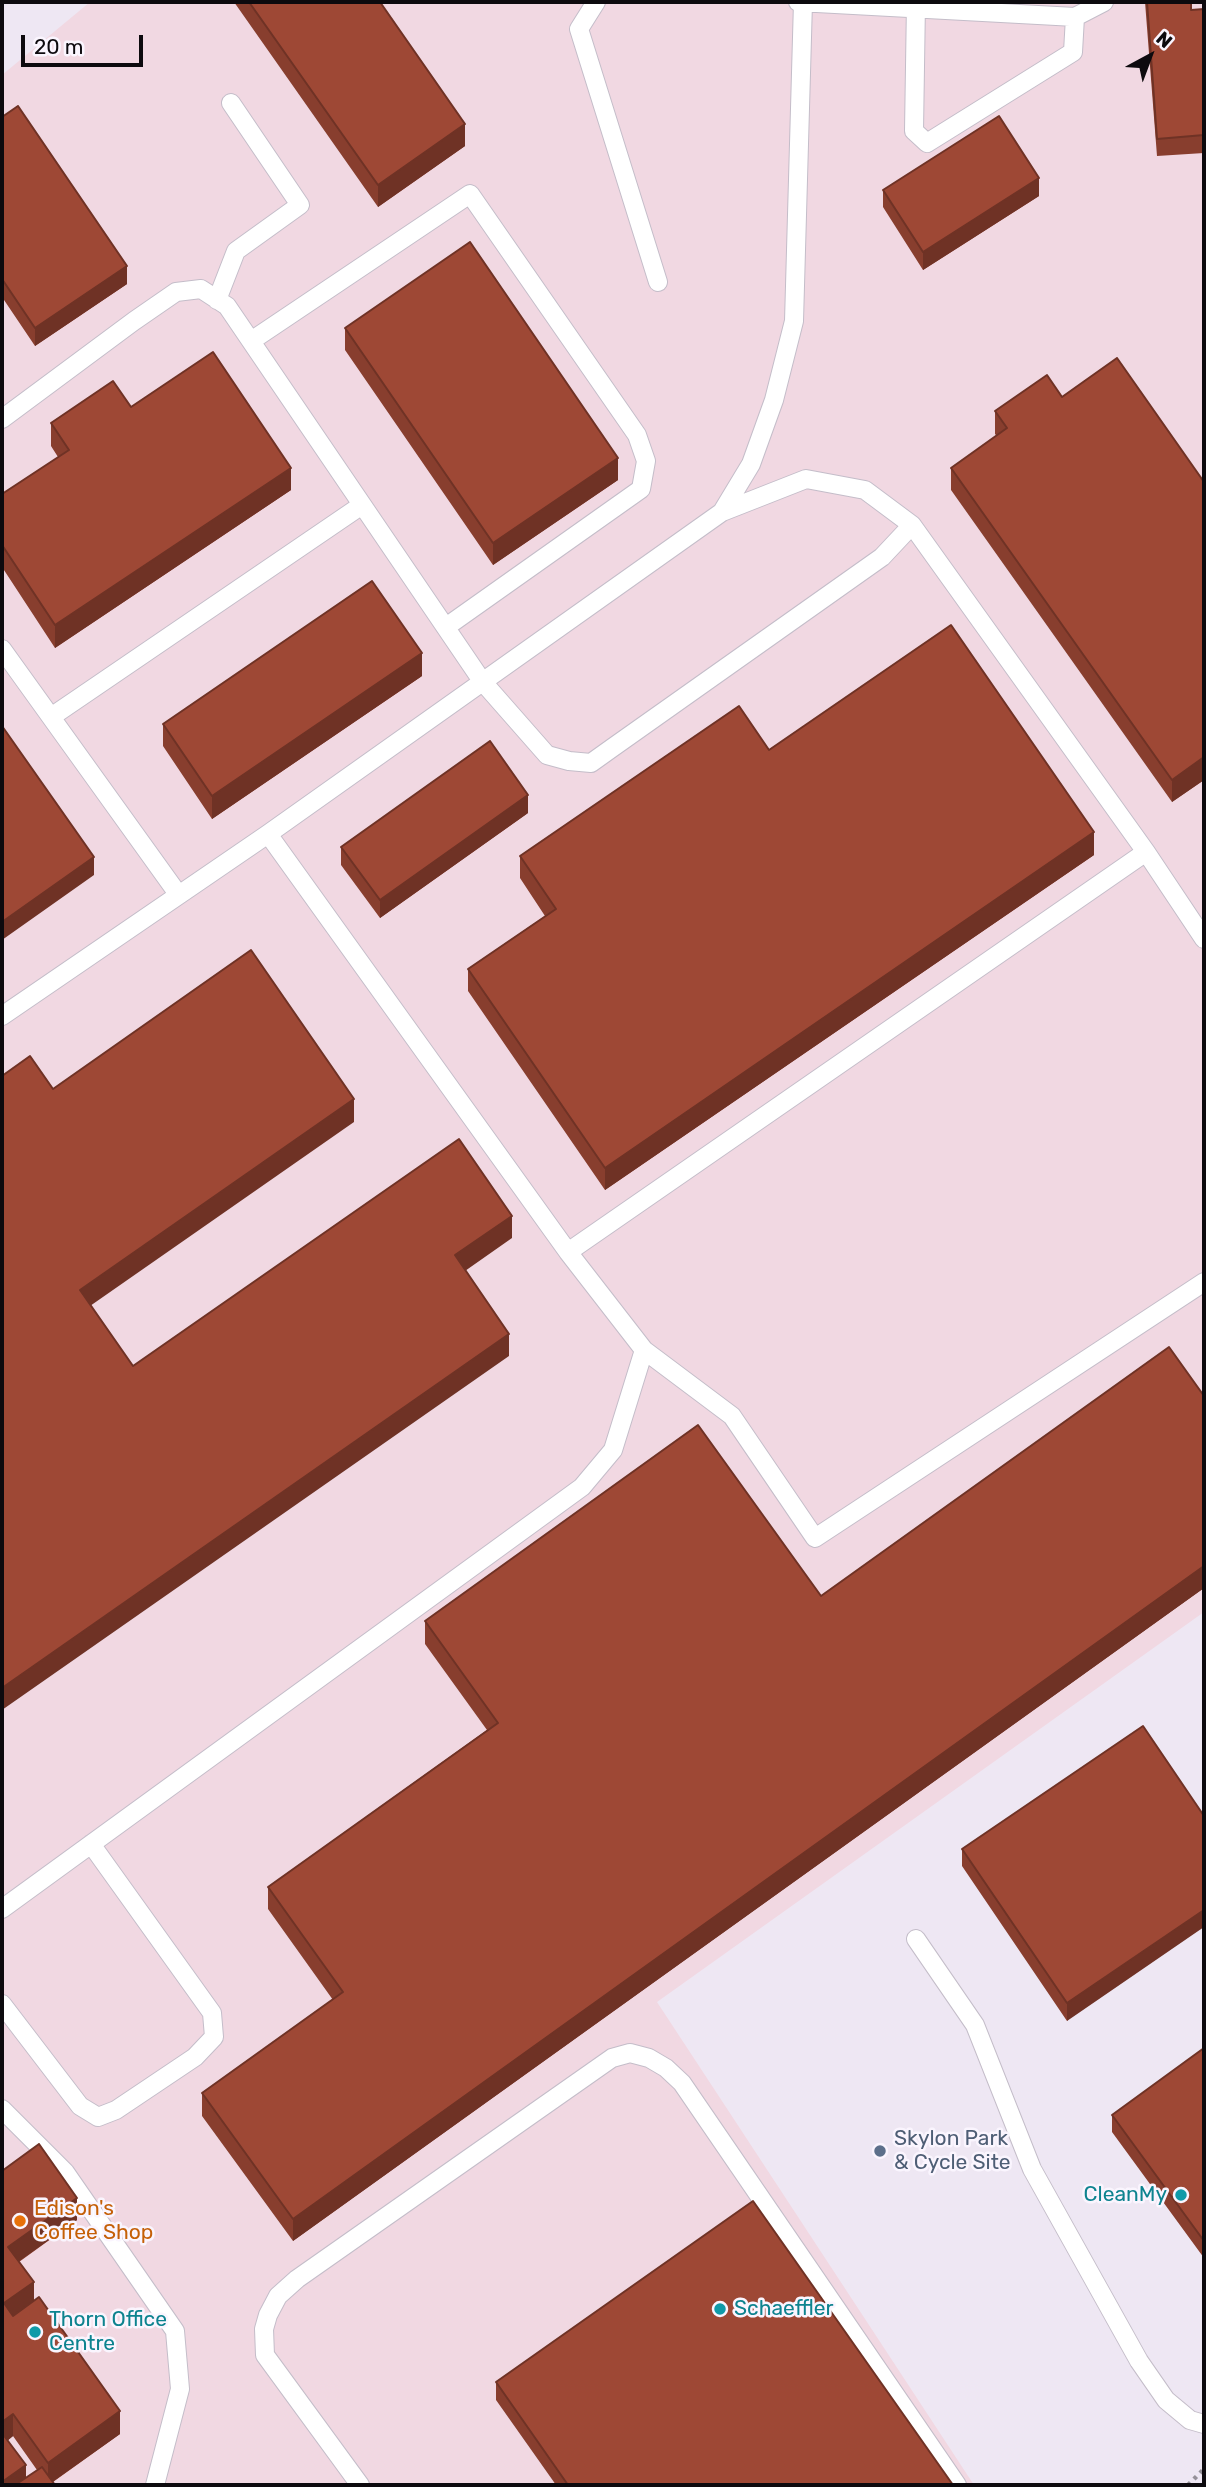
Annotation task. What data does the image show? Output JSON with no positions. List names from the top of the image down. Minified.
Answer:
{"places":["Skylon Park & Cycle Site","CleanMy","Edison's Coffee Shop","Schaeffler","Thorn Office Centre"],"scale_bar":"20 m","north":"top right"}
